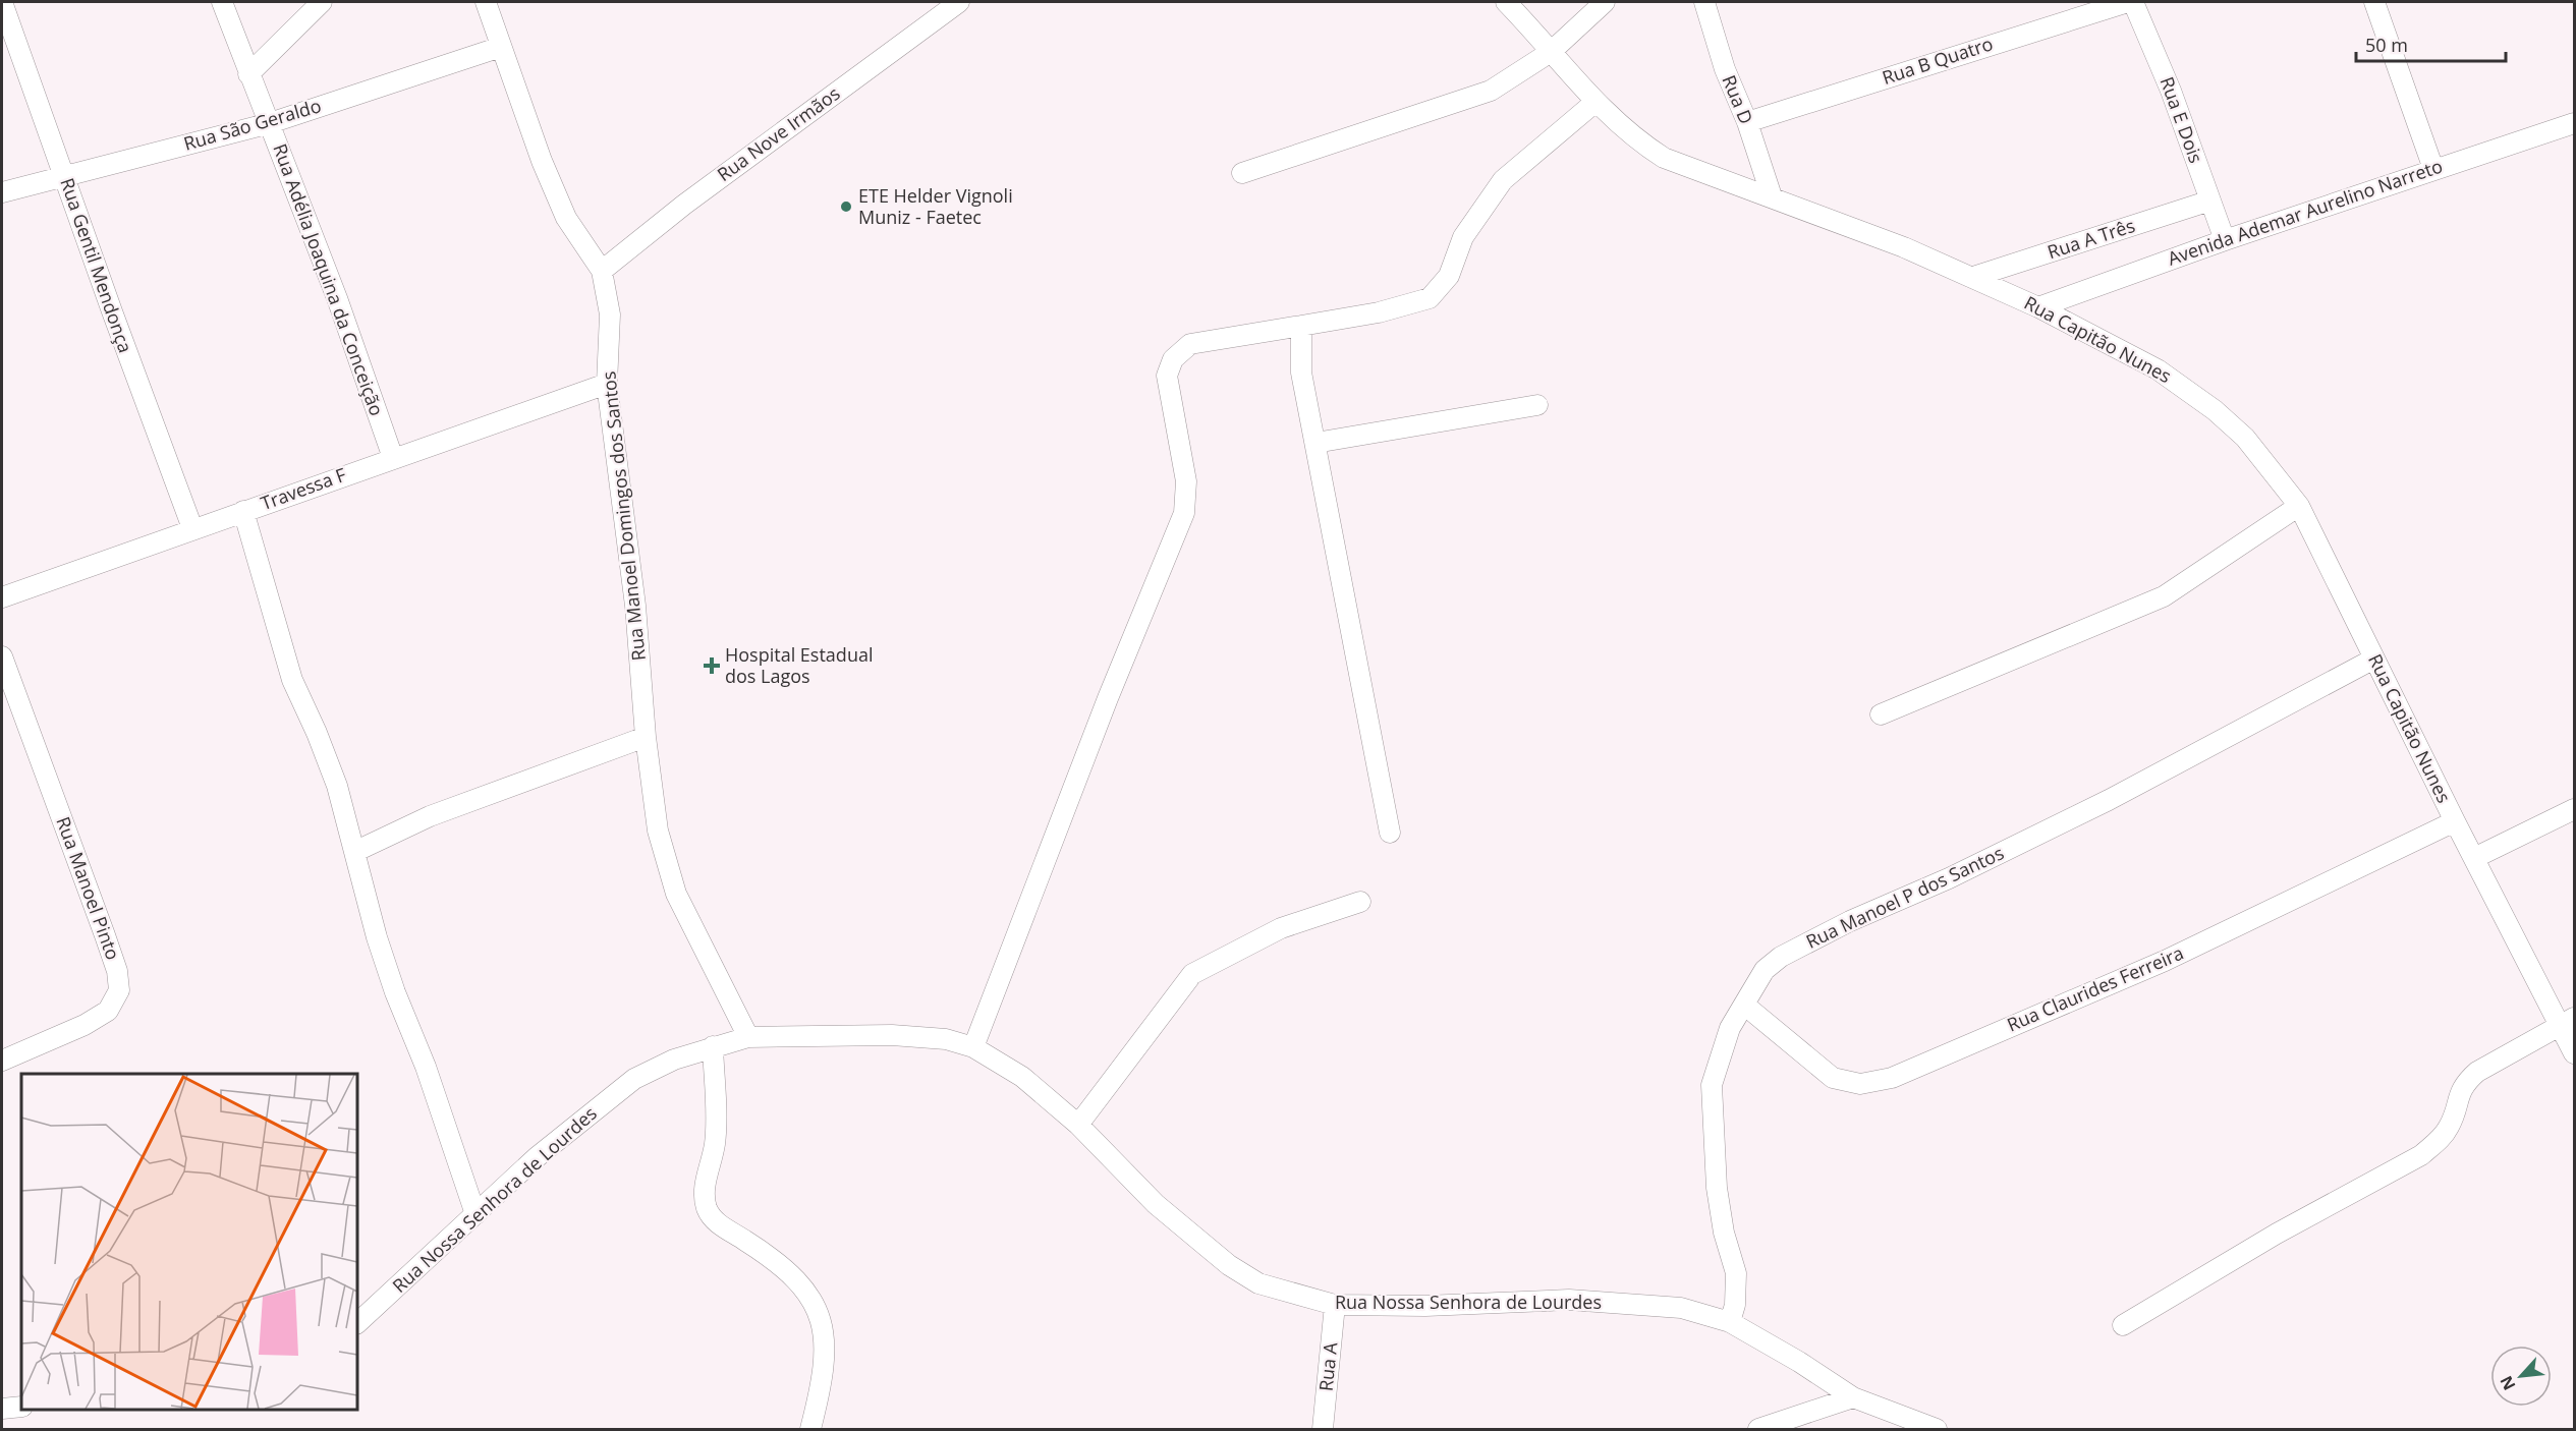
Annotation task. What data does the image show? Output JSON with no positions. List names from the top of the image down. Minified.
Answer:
{"streets":{"street":["Rua B Quatro","Rua D","Rua E Dois","Rua São Geraldo","Rua Nove Irmãos","Avenida Ademar Aurelino Narreto","Rua A Três","Rua Gentil Mendonça","Rua Adélia Joaquina da Conceição","Rua Capitão Nunes","Travessa F","Rua Manoel Domingos dos Santos","Rua Manoel Pinto","Rua Manoel P dos Santos","Rua Claurides Ferreira","Rua Nossa Senhora de Lourdes","Rua A"]},"crossings":[["Rua B Quatro","Rua D"],["Rua D","Rua Capitão Nunes"],["Rua E Dois","Avenida Ademar Aurelino Narreto"],["Rua E Dois","Rua A Três"],["Rua São Geraldo","Rua Gentil Mendonça"],["Rua São Geraldo","Rua Adélia Joaquina da Conceição"],["Rua São Geraldo","Rua Manoel Domingos dos Santos"],["Rua Nove Irmãos","Rua Manoel Domingos dos Santos"],["Avenida Ademar Aurelino Narreto","Rua Capitão Nunes"],["Rua A Três","Rua Capitão Nunes"],["Rua Gentil Mendonça","Travessa F"],["Rua Adélia Joaquina da Conceição","Travessa F"],["Rua Capitão Nunes","Rua Manoel P dos Santos"],["Rua Capitão Nunes","Rua Claurides Ferreira"],["Travessa F","Rua Manoel Domingos dos Santos"],["Rua Manoel Domingos dos Santos","Rua Nossa Senhora de Lourdes"],["Rua Manoel P dos Santos","Rua Claurides Ferreira"],["Rua Manoel P dos Santos","Rua Nossa Senhora de Lourdes"],["Rua Nossa Senhora de Lourdes","Rua A"]],"places":{"other":["ETE Helder Vignoli Muniz - Faetec"],"health":["Hospital Estadual dos Lagos"]},"scale_bar":"50 m","north":"bottom left"}
